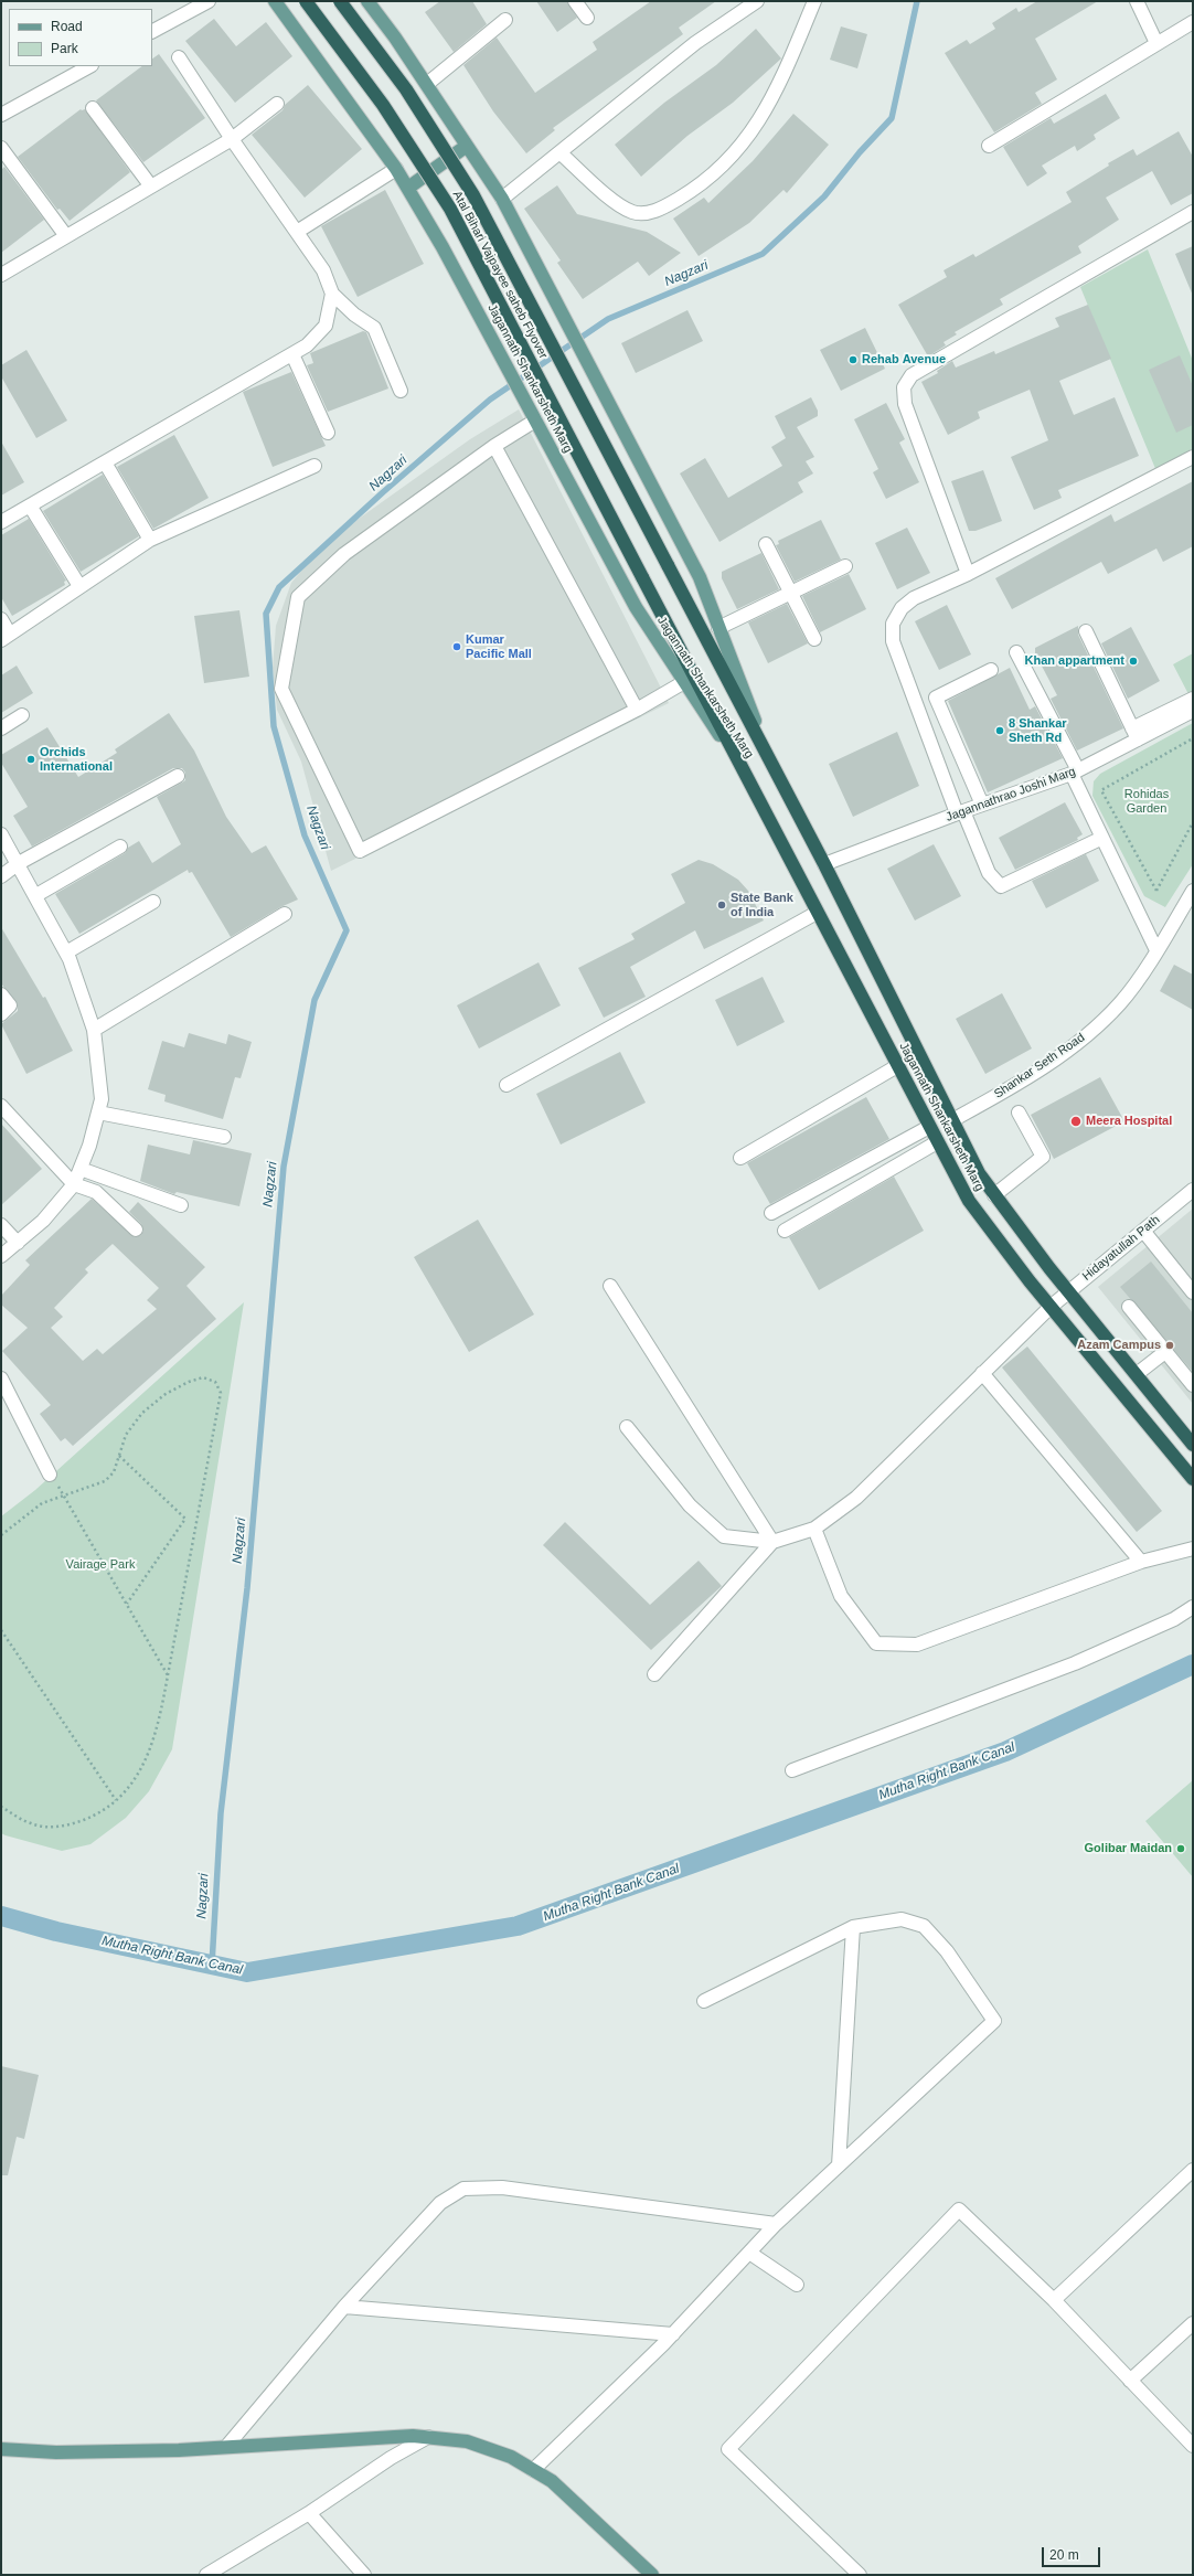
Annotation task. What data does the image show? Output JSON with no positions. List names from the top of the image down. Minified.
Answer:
{"streets":{"highway":["Atal Bihari Vajpayee saheb Flyover","Jagannath Shankarsheth Marg"],"street":["Jagannathrao Joshi Marg","Shankar Seth Road","Hidayatullah Path"]},"crossings":[["Atal Bihari Vajpayee saheb Flyover","Jagannath Shankarsheth Marg"],["Jagannath Shankarsheth Marg","Jagannathrao Joshi Marg"],["Jagannath Shankarsheth Marg","Shankar Seth Road"],["Jagannath Shankarsheth Marg","Hidayatullah Path"]],"water":["Nagzari","Mutha Right Bank Canal"],"parks":["Rohidas Garden","Vairage Park"],"places":["Rehab Avenue","Kumar Pacific Mall","Khan appartment","8 Shankar Sheth Rd","Orchids International","State Bank of India","Meera Hospital","Azam Campus","Golibar Maidan"],"legend":["Road","Park"],"scale_bar":"20 m"}
